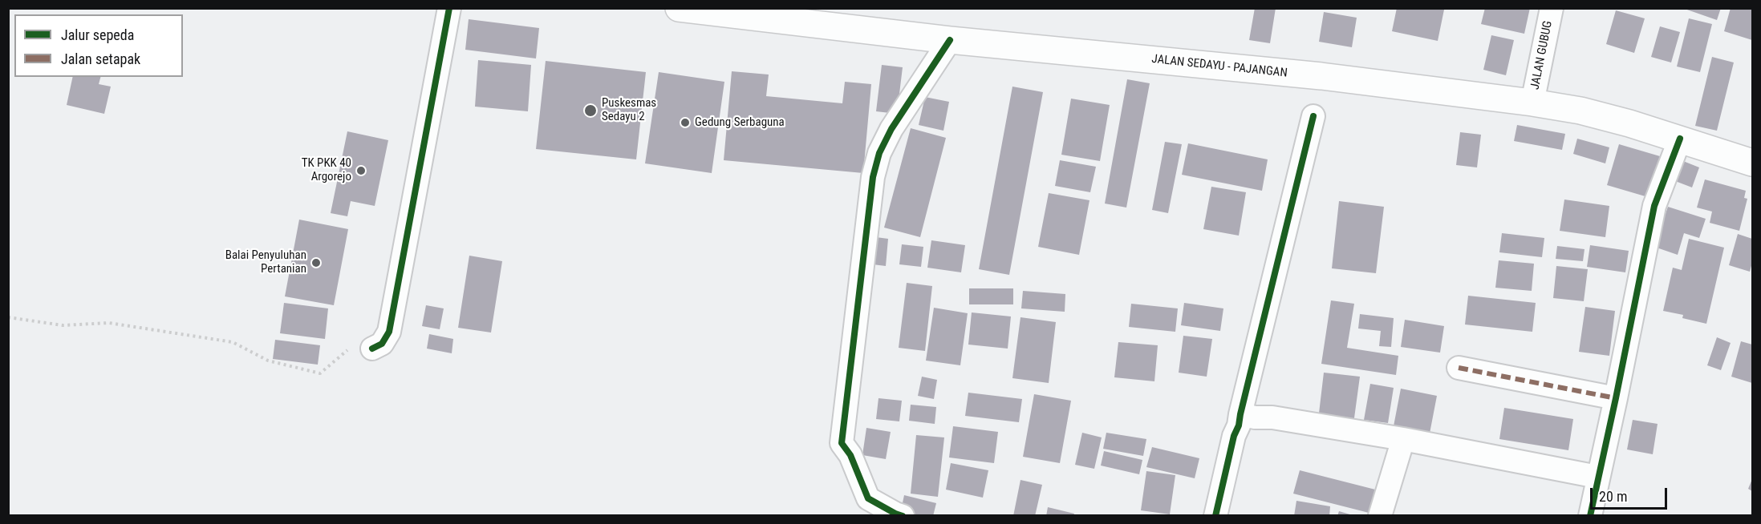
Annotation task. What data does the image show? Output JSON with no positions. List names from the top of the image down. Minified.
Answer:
{"streets":{"main road":["JALAN SEDAYU - PAJANGAN"],"street":["JALAN GUBUG"]},"crossings":[["JALAN GUBUG","JALAN SEDAYU - PAJANGAN"]],"places":["Puskesmas Sedayu 2","Gedung Serbaguna","TK PKK 40 Argorejo","Balai Penyuluhan Pertanian"],"legend":["Jalur sepeda","Jalan setapak"],"scale_bar":"20 m"}
